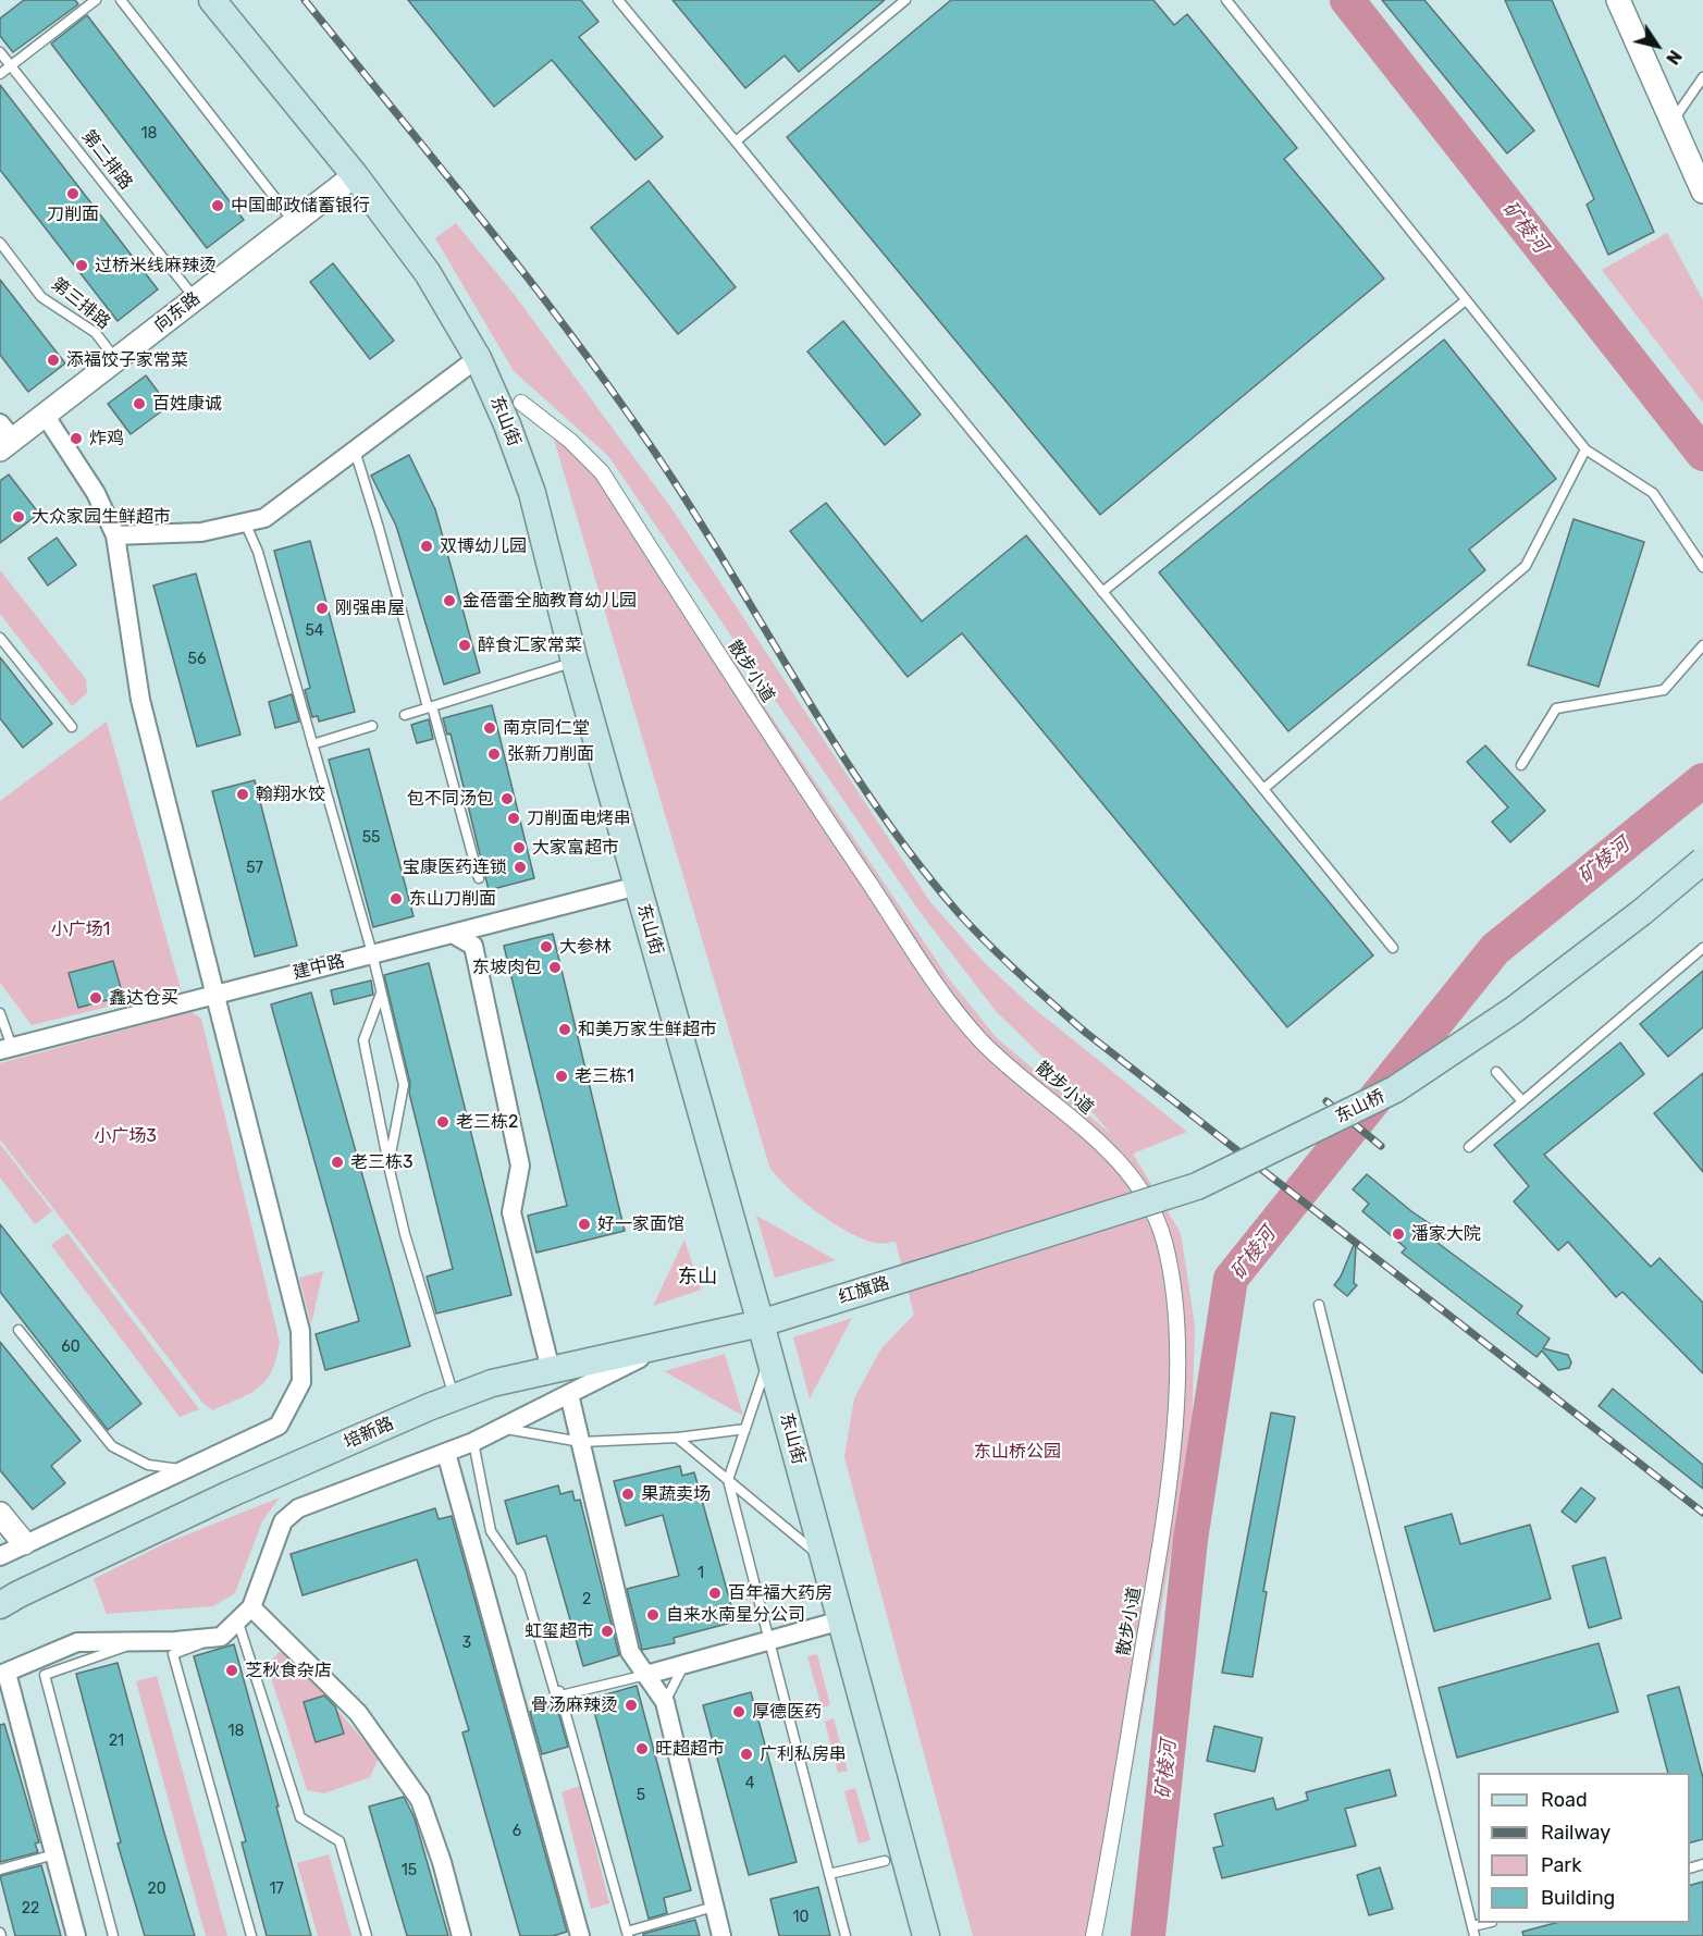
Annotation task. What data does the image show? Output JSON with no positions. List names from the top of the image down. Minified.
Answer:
{"streets":{"main road":["东山街","东山桥","红旗路","培新路"],"street":["向东路","散步小道","建中路"],"lane":["第二排路","第三排路"]},"crossings":[["第二排路","向东路"],["第三排路","向东路"],["向东路","东山街"],["东山街","建中路"],["东山街","红旗路"],["东山街","培新路"],["东山桥","红旗路"],["红旗路","培新路"]],"districts":["东山"],"water":["矿棱河"],"parks":["小广场1","小广场3","东山桥公园"],"places":["刀削面","中国邮政储蓄银行","过桥米线麻辣烫","添福饺子家常菜","百姓康诚","炸鸡","大众家园生鲜超市","双博幼儿园","金蓓蕾全脑教育幼儿园","刚强串屋","醉食汇家常菜","南京同仁堂","张新刀削面","翰翔水饺","包不同汤包","刀削面电烤串","大家富超市","宝康医药连锁","东山刀削面","大参林","东坡肉包","鑫达仓买","和美万家生鲜超市","老三栋1","老三栋2","老三栋3","好一家面馆","潘家大院","果蔬卖场","百年福大药房","自来水南星分公司","虹玺超市","芝秋食杂店","骨汤麻辣烫","厚德医药","旺超超市","广利私房串"],"house_numbers":["18","54","56","55","57","60","1","2","3","18","21","4","5","6","15","20","17","22","10"],"legend":["Road","Railway","Park","Building"],"north":"bottom right"}
